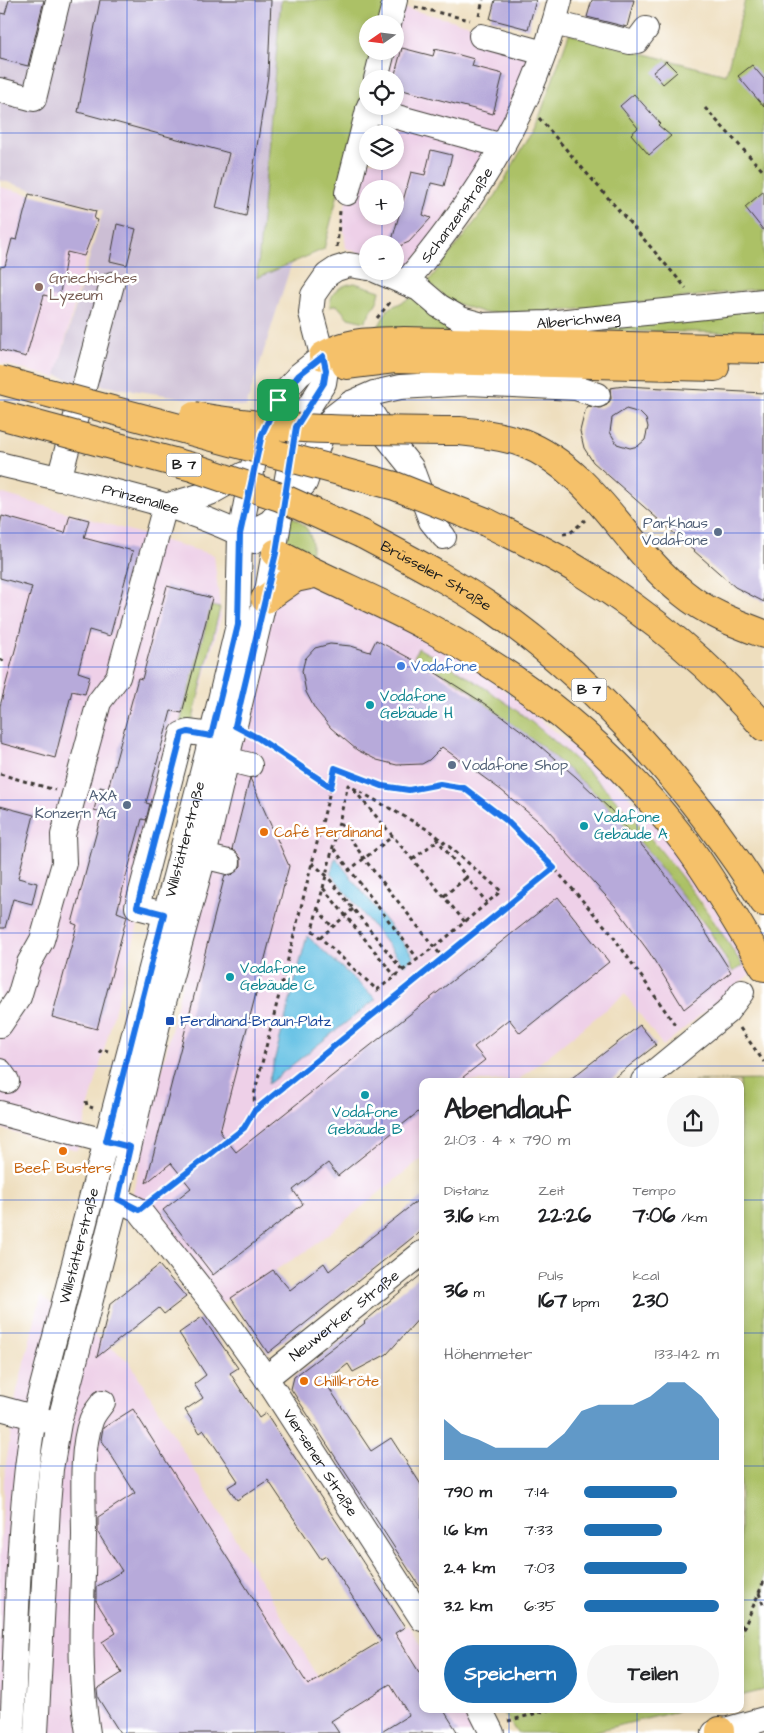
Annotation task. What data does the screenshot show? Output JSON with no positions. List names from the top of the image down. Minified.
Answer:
{"streets":{"highway":["B 7","Brüsseler Straße"],"street":["Schanzenstraße","Alberichweg","Prinzenallee","Willstätterstraße","Neuwerker Straße","Viersener Straße"]},"crossings":[["Schanzenstraße","Alberichweg"],["Prinzenallee","Willstätterstraße"],["Willstätterstraße","Viersener Straße"],["Neuwerker Straße","Viersener Straße"]],"places":{"other":["Griechisches Lyzeum","Parkhaus Vodafone","Vodafone","Vodafone Gebäude H","Vodafone Shop","AXA Konzern AG","Vodafone Gebäude A","Café Ferdinand","Vodafone Gebäude C","Vodafone Gebäude B","Beef Busters","Chillkröte"],"transit":["Ferdinand-Braun-Platz"]},"north":"left","page":{"map_buttons":["+","−"],"heading":["Abendlauf","21:03 · 4 × 790 m"],"stats":[["Distanz","3.16 km"],["Zeit","22:26"],["Tempo","7:06 /km"],["36 m"],["Puls","167 bpm"],["kcal","230"]],"chart":["Höhenmeter","133–142 m"],"list":[{"name":"790 m","note":"7:14"},{"name":"1.6 km","note":"7:33"},{"name":"2.4 km","note":"7:03"},{"name":"3.2 km","note":"6:35"}],"buttons":["Speichern","Teilen"]}}
